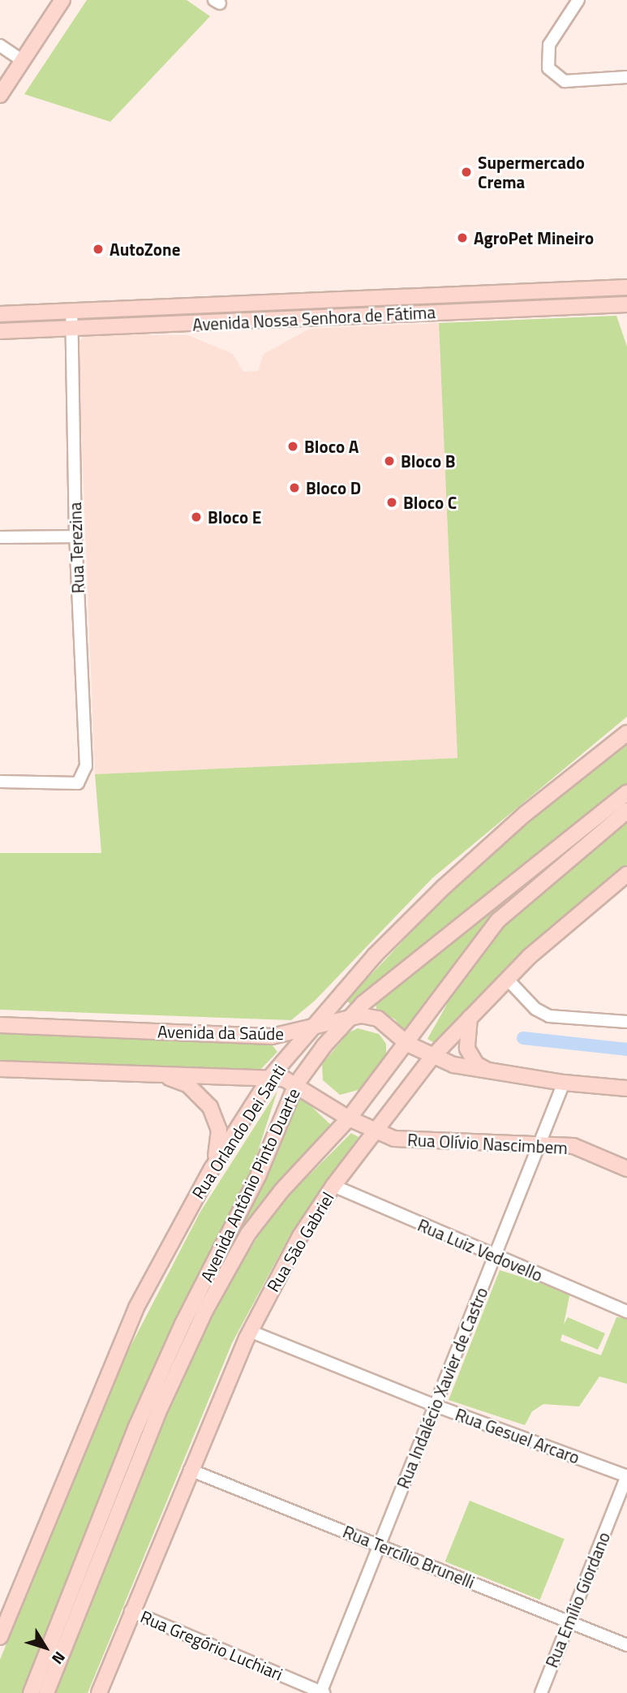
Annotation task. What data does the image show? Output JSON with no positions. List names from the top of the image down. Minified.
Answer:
{"streets":{"main road":["Avenida Nossa Senhora de Fátima","Avenida da Saúde","Rua Orlando Dei Santi","Rua Olívio Nascimbem","Avenida Antônio Pinto Duarte","Rua São Gabriel"],"street":["Rua Terezina","Rua Luiz Vedovello","Rua Indalécio Xavier de Castro","Rua Gesuel Arcaro","Rua Tercílio Brunelli","Rua Emílio Giordano","Rua Gregório Luchiari"]},"crossings":[["Avenida Nossa Senhora de Fátima","Rua Terezina"],["Avenida da Saúde","Rua Orlando Dei Santi"],["Avenida da Saúde","Avenida Antônio Pinto Duarte"],["Avenida da Saúde","Rua São Gabriel"],["Avenida da Saúde","Rua Indalécio Xavier de Castro"],["Rua Olívio Nascimbem","Avenida Antônio Pinto Duarte"],["Rua Olívio Nascimbem","Rua São Gabriel"],["Rua Olívio Nascimbem","Rua Indalécio Xavier de Castro"],["Rua São Gabriel","Rua Luiz Vedovello"],["Rua São Gabriel","Rua Gesuel Arcaro"],["Rua São Gabriel","Rua Tercílio Brunelli"],["Rua São Gabriel","Rua Gregório Luchiari"],["Rua Luiz Vedovello","Rua Indalécio Xavier de Castro"],["Rua Indalécio Xavier de Castro","Rua Gesuel Arcaro"],["Rua Indalécio Xavier de Castro","Rua Tercílio Brunelli"],["Rua Indalécio Xavier de Castro","Rua Gregório Luchiari"],["Rua Gesuel Arcaro","Rua Emílio Giordano"],["Rua Tercílio Brunelli","Rua Emílio Giordano"]],"places":["Supermercado Crema","AgroPet Mineiro","AutoZone","Bloco A","Bloco B","Bloco D","Bloco C","Bloco E"],"north":"bottom right"}
